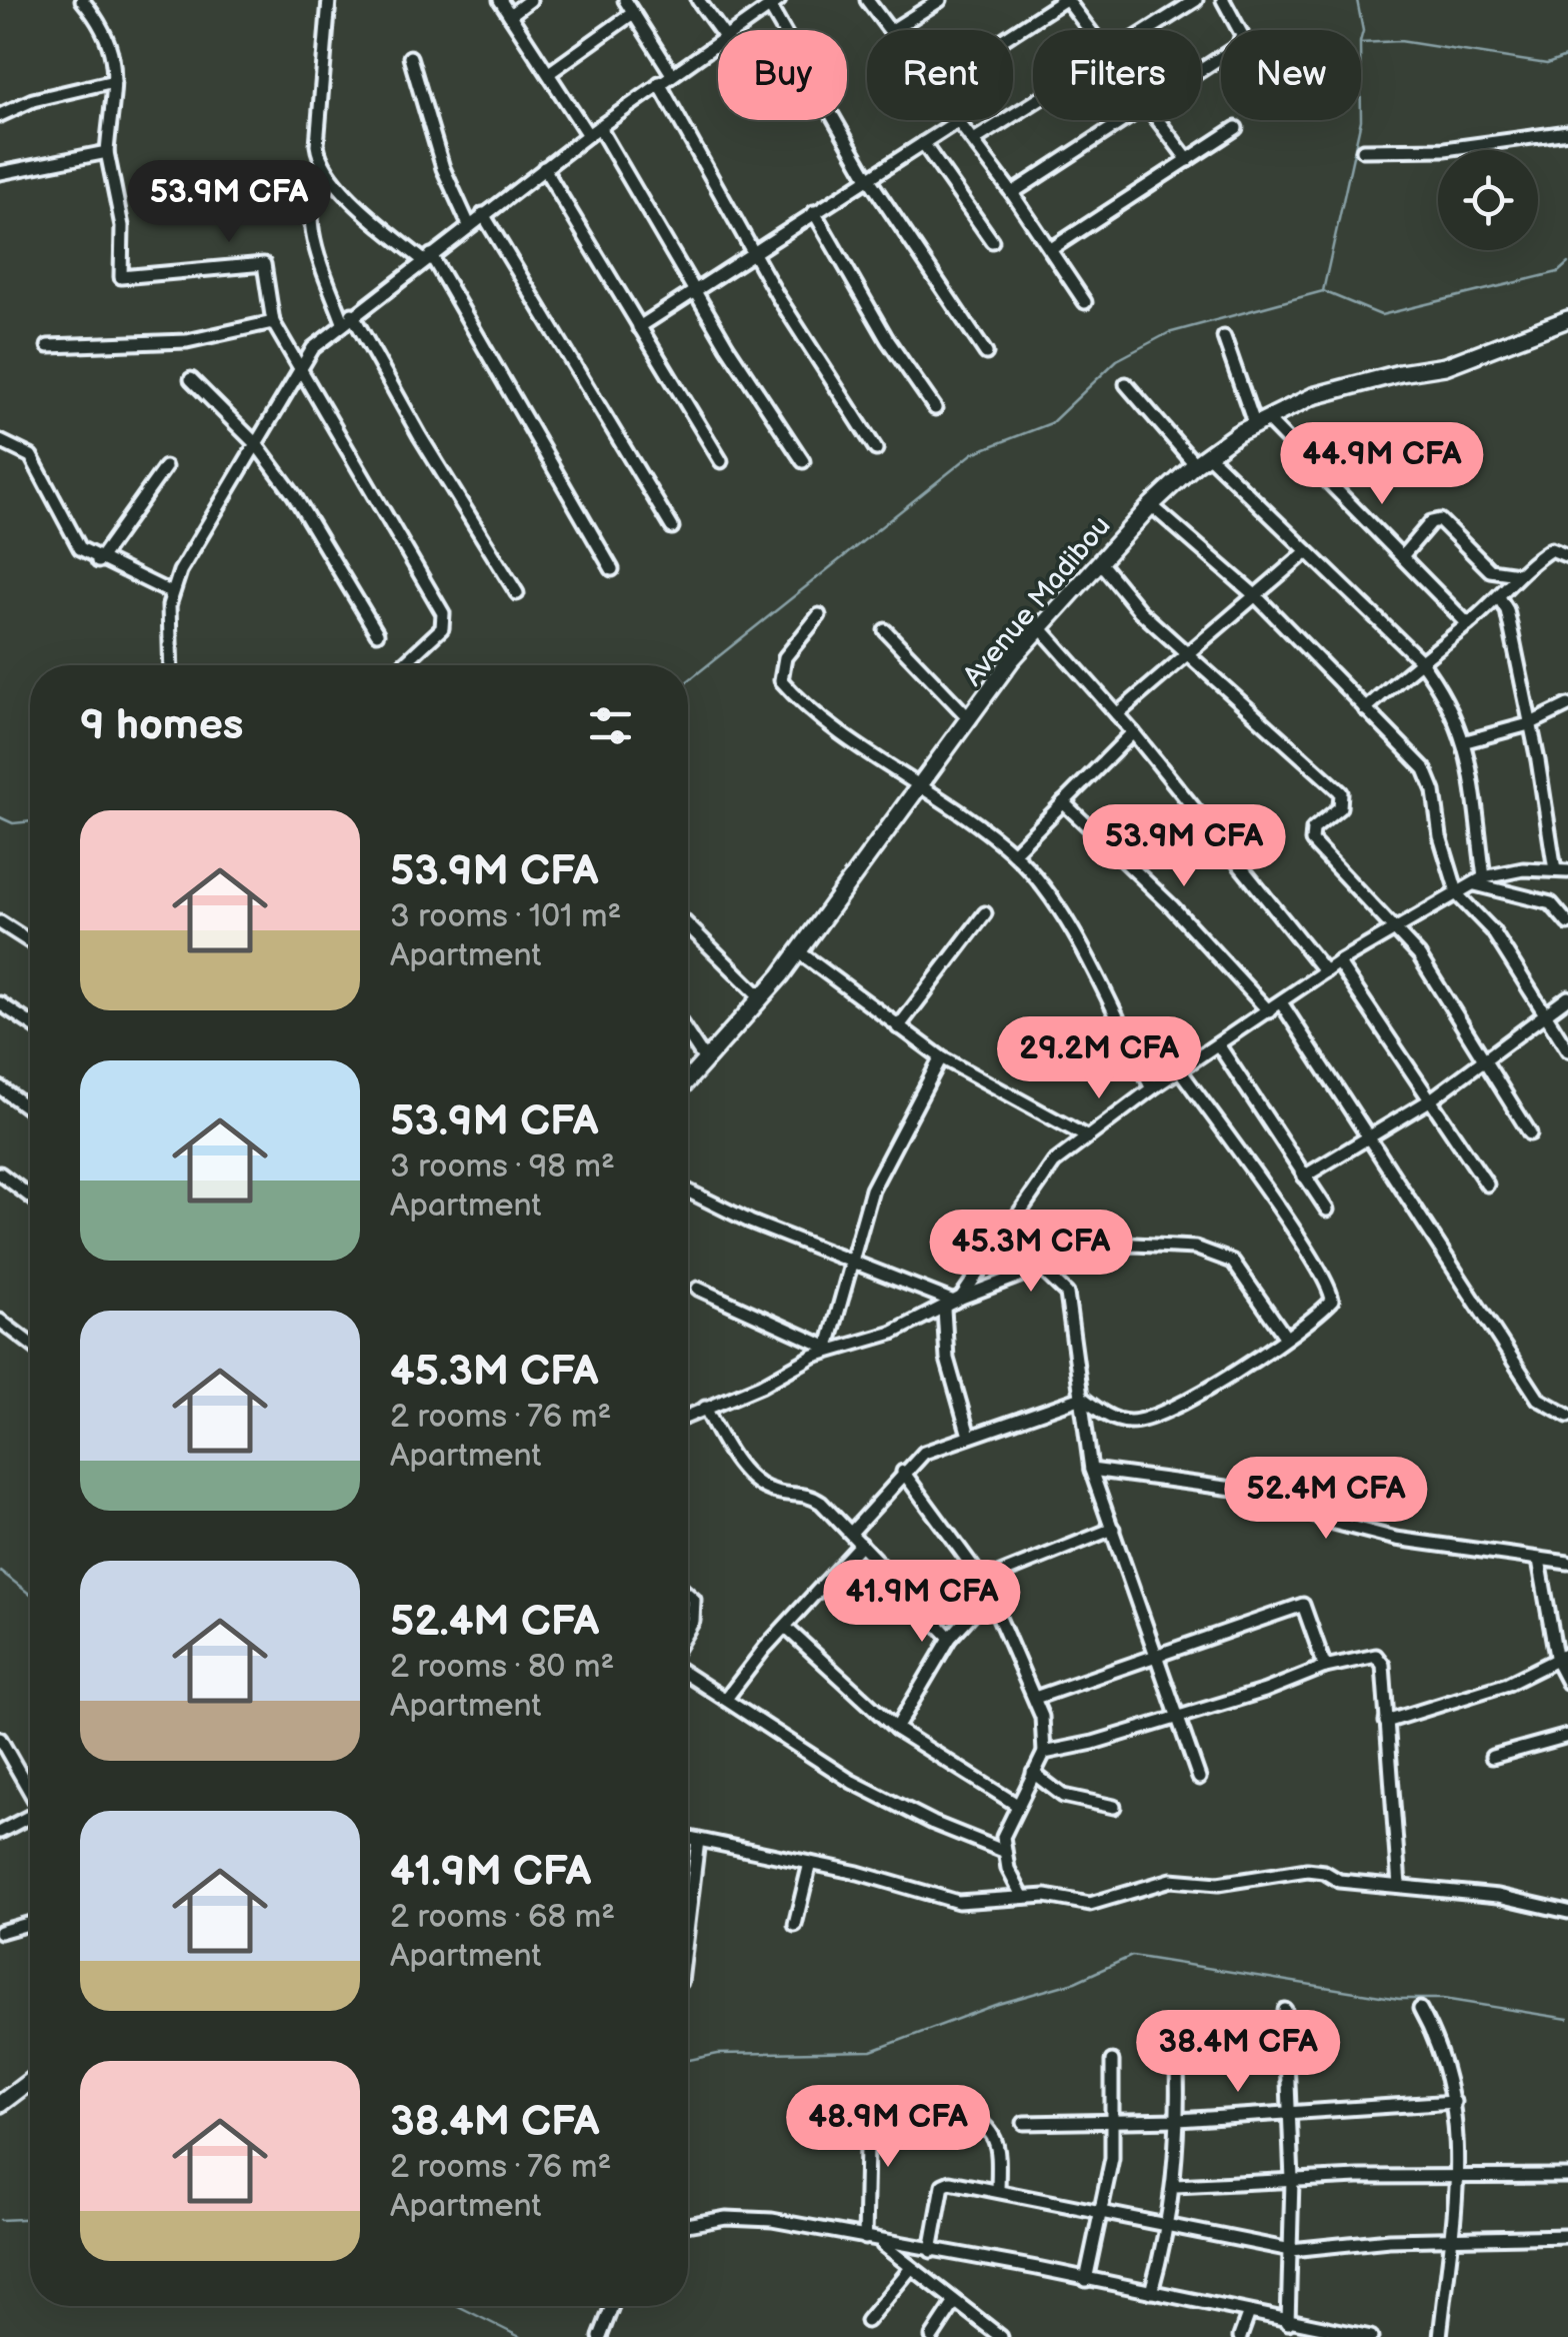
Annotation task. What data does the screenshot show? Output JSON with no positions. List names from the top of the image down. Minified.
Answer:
{"streets":{"street":["Avenue Madibou"]},"page":{"chip":["Buy","Rent","Filters","New"],"price":["53.9M CFA","44.9M CFA","53.9M CFA","29.2M CFA","45.3M CFA","52.4M CFA","41.9M CFA","38.4M CFA","48.9M CFA"],"heading":"9 homes","list":[{"name":"53.9M CFA","note":"3 rooms · 101 m² · Apartment"},{"name":"53.9M CFA","note":"3 rooms · 98 m² · Apartment"},{"name":"45.3M CFA","note":"2 rooms · 76 m² · Apartment"},{"name":"52.4M CFA","note":"2 rooms · 80 m² · Apartment"},{"name":"41.9M CFA","note":"2 rooms · 68 m² · Apartment"},{"name":"38.4M CFA","note":"2 rooms · 76 m² · Apartment"}]}}
